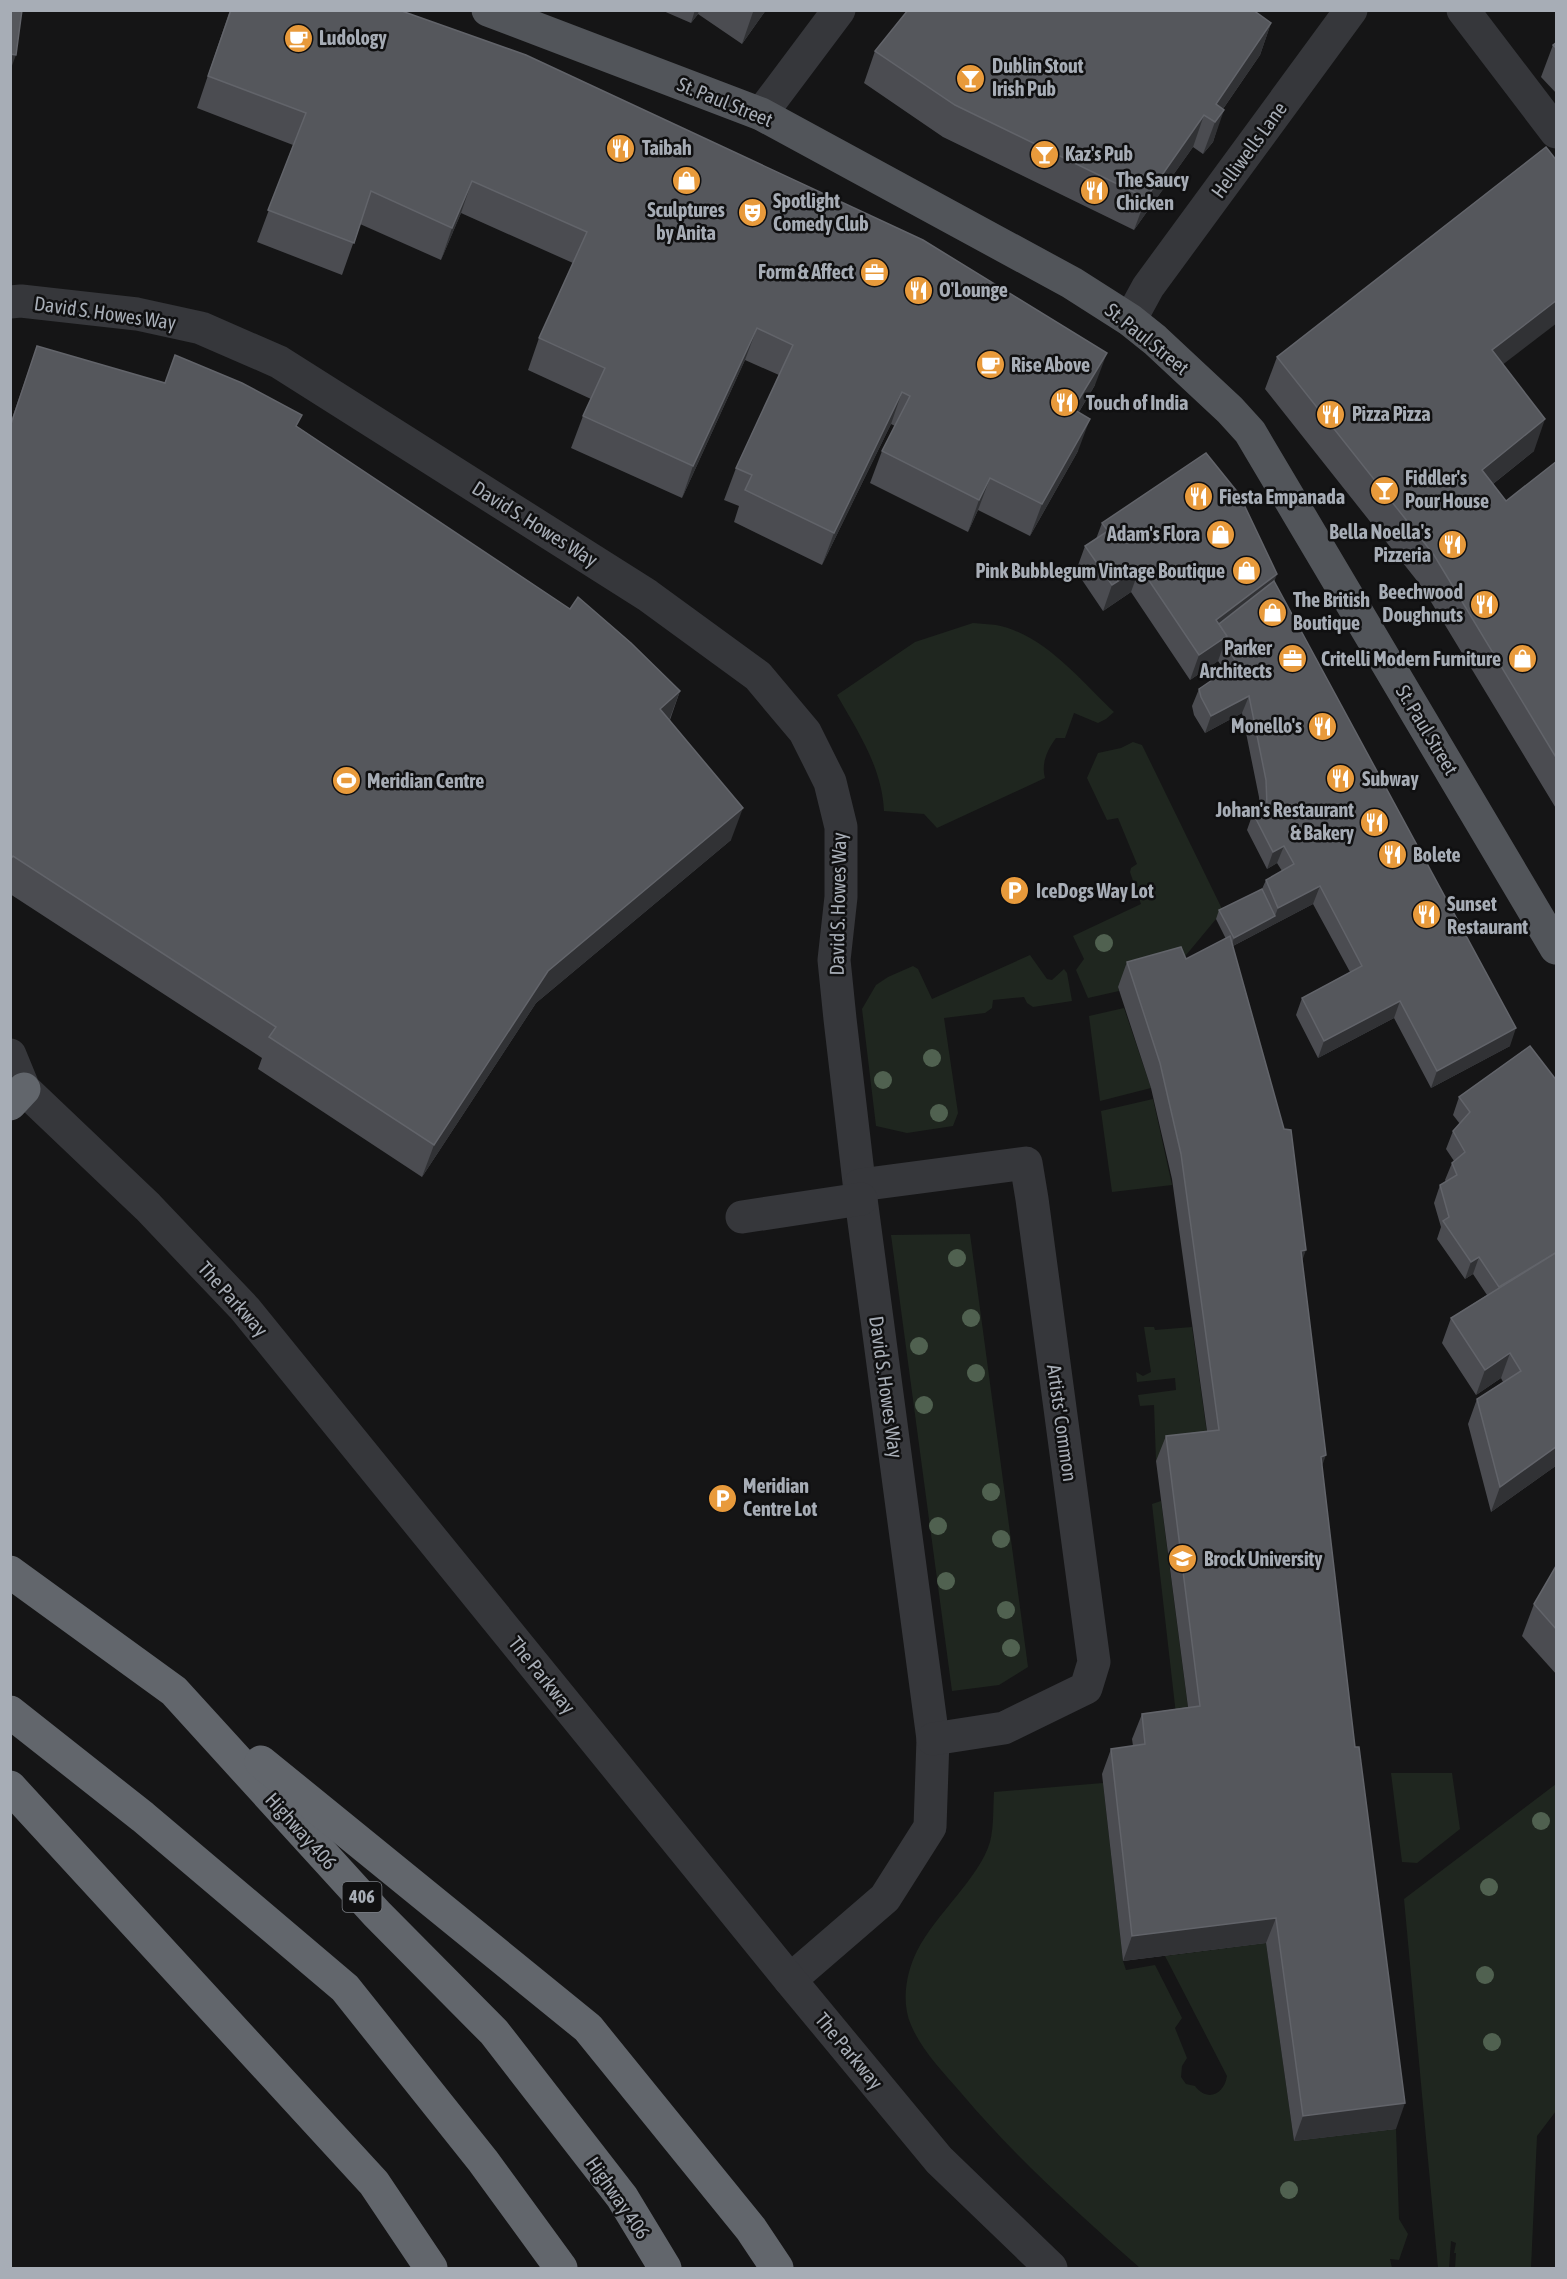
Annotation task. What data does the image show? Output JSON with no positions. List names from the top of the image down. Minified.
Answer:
{"streets":{"highway":["Highway 406","406"],"main road":["St. Paul Street"],"street":["Helliwells Lane","David S. Howes Way","The Parkway","Artists' Common"]},"crossings":[["St. Paul Street","Helliwells Lane"],["David S. Howes Way","The Parkway"],["David S. Howes Way","Artists' Common"]],"places":{"cafe":["Ludology","Rise Above"],"bar":["Dublin Stout Irish Pub","Kaz's Pub","Fiddler's Pour House"],"restaurant":["Taibah","The Saucy Chicken","O'Lounge","Touch of India","Pizza Pizza","Fiesta Empanada","Bella Noella's Pizzeria","Beechwood Doughnuts","Monello's","Subway","Johan's Restaurant & Bakery","Bolete","Sunset Restaurant"],"shop":["Sculptures by Anita","Adam's Flora","Pink Bubblegum Vintage Boutique","The British Boutique","Critelli Modern Furniture"],"theatre":["Spotlight Comedy Club"],"office":["Form & Affect","Parker Architects"],"sports":["Meridian Centre"],"parking":["IceDogs Way Lot","Meridian Centre Lot"],"school or university":["Brock University"]}}
